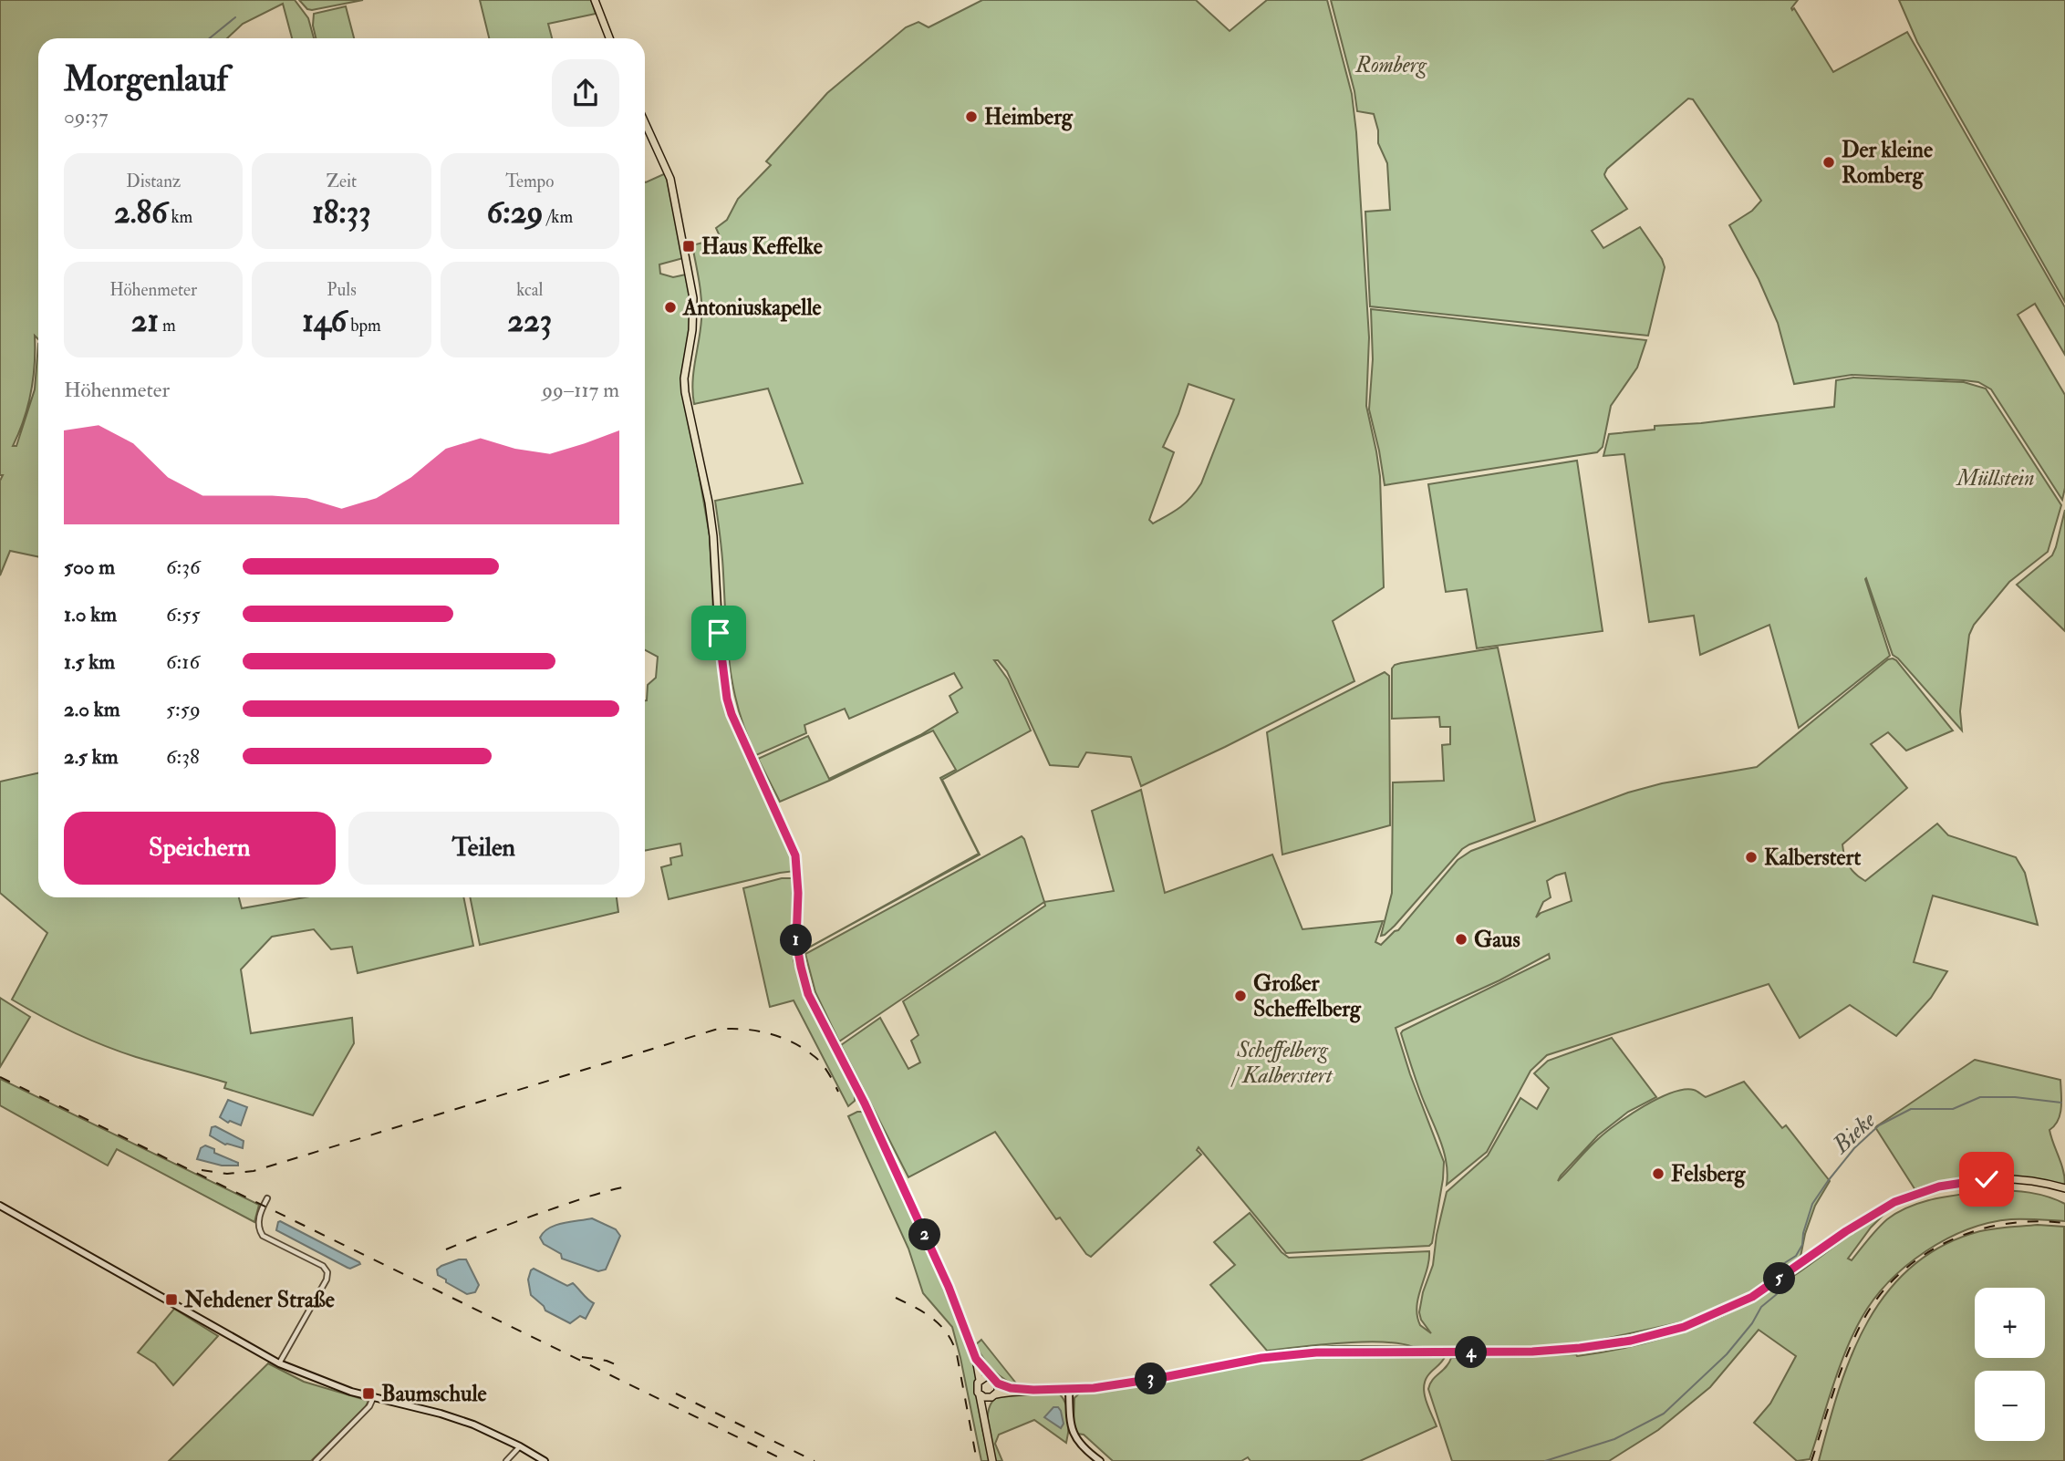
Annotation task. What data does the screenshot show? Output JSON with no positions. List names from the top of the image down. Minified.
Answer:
{"water":["Bieke"],"parks":["Romberg","Müllstein","Scheffelberg / Kalberstert"],"places":{"other":["Heimberg","Der kleine Romberg","Antoniuskapelle","Kalberstert","Gaus","Großer Scheffelberg","Felsberg"],"transit":["Haus Keffelke","Nehdener Straße","Baumschule"]},"page":{"heading":["Morgenlauf","09:37"],"stats":[["Distanz","2.86 km"],["Zeit","18:33"],["Tempo","6:29 /km"],["Höhenmeter","21 m"],["Puls","146 bpm"],["kcal","223"]],"chart":["Höhenmeter","99–117 m"],"list":[{"name":"500 m","note":"6:36"},{"name":"1.0 km","note":"6:55"},{"name":"1.5 km","note":"6:16"},{"name":"2.0 km","note":"5:59"},{"name":"2.5 km","note":"6:38"}],"buttons":["Speichern","Teilen"],"pins":["1","2","5","4","3"],"map_buttons":["+","−"]}}
